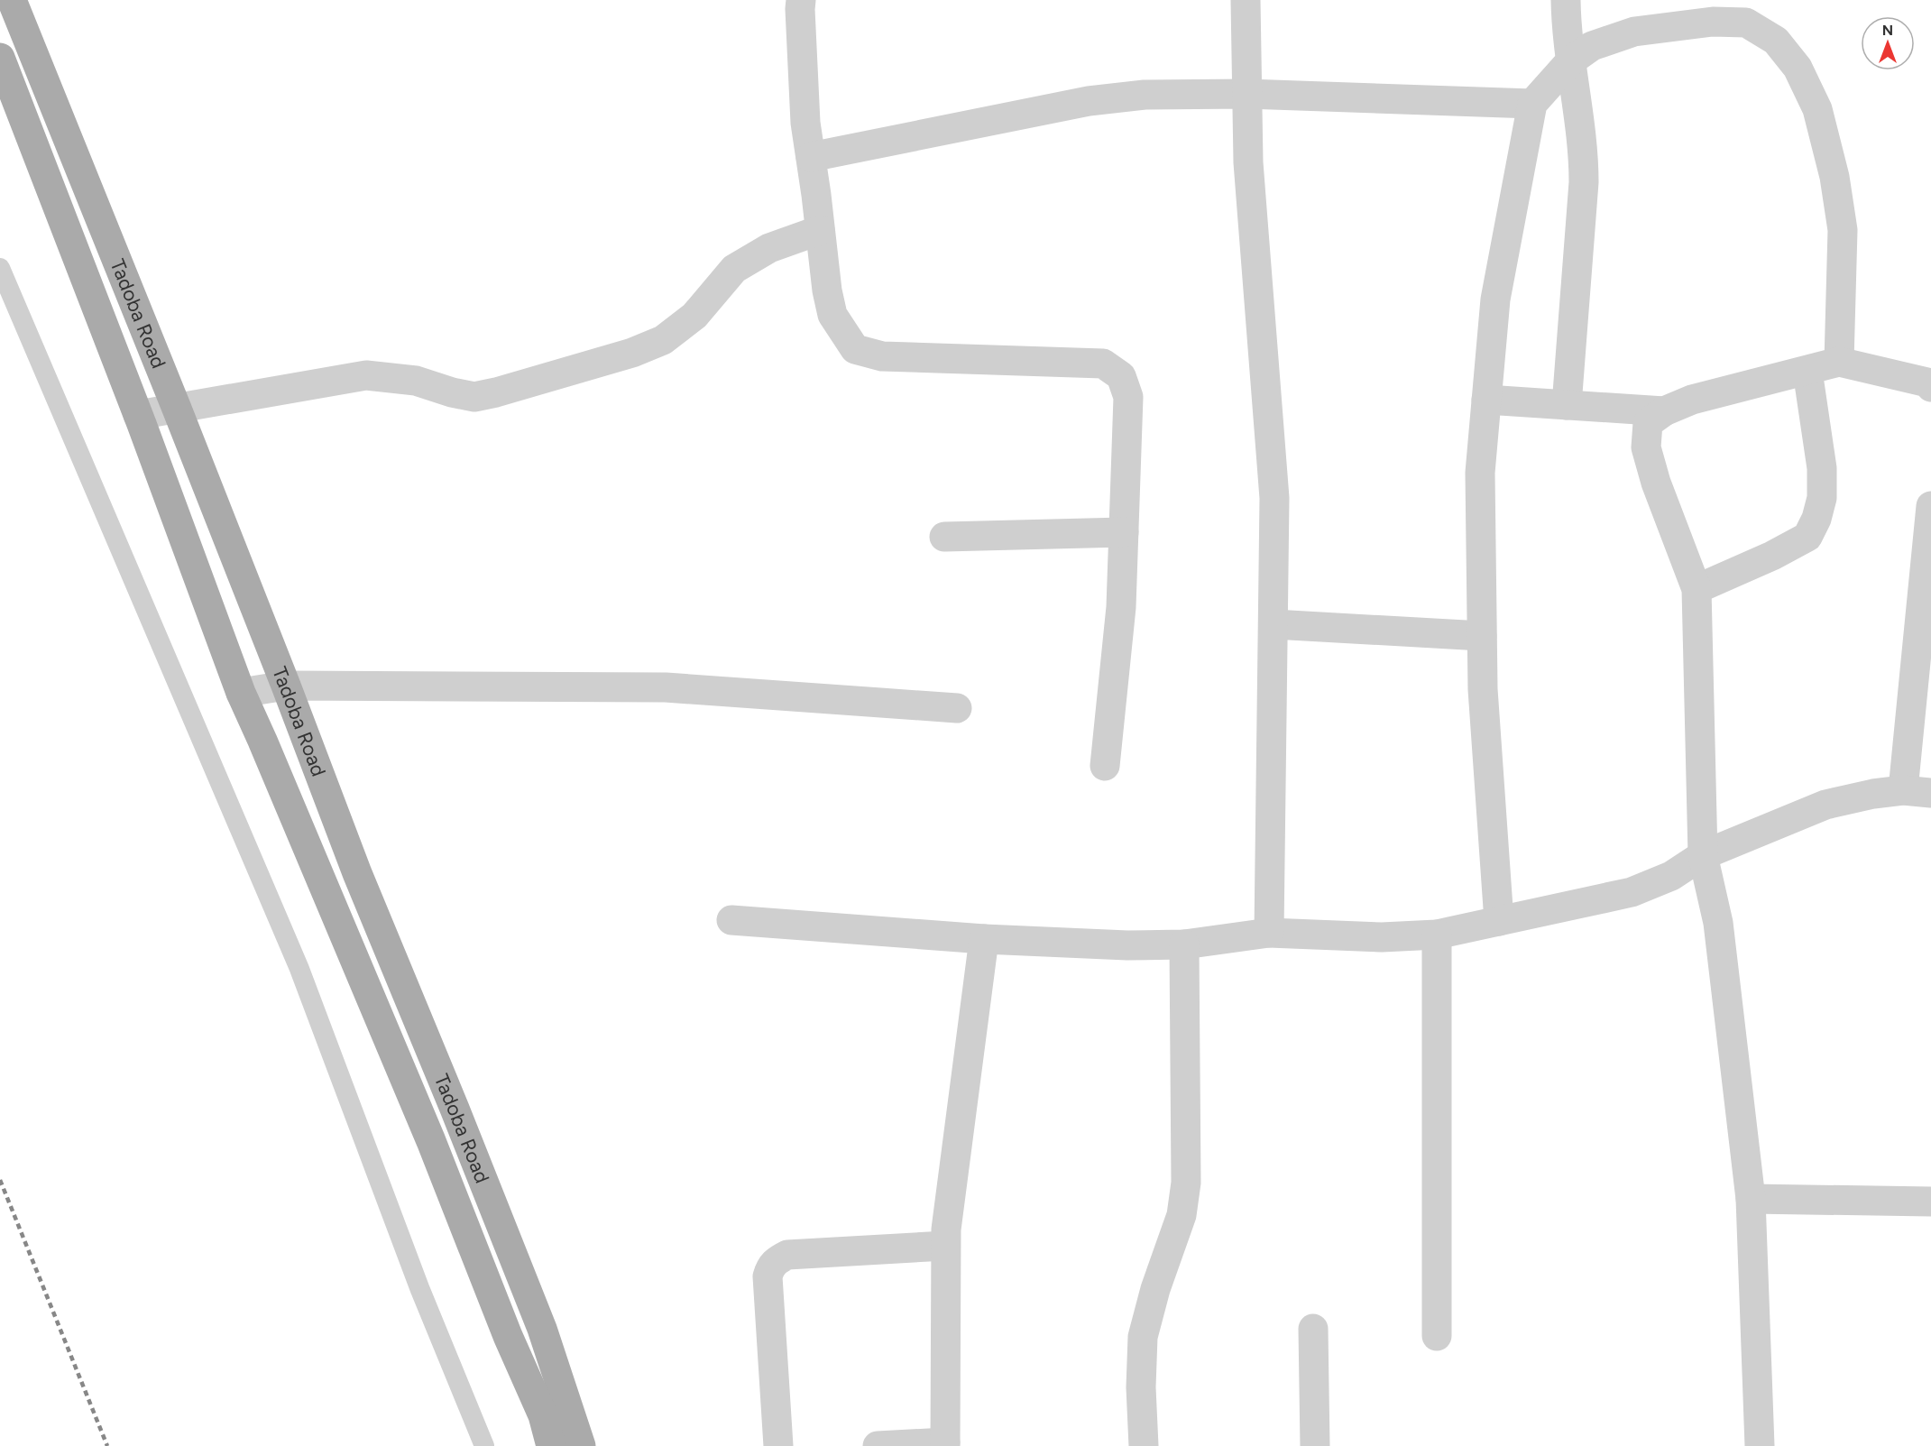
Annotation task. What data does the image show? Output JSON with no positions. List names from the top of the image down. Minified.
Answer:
{"streets":{"main road":["Tadoba Road"]},"north":"top"}
